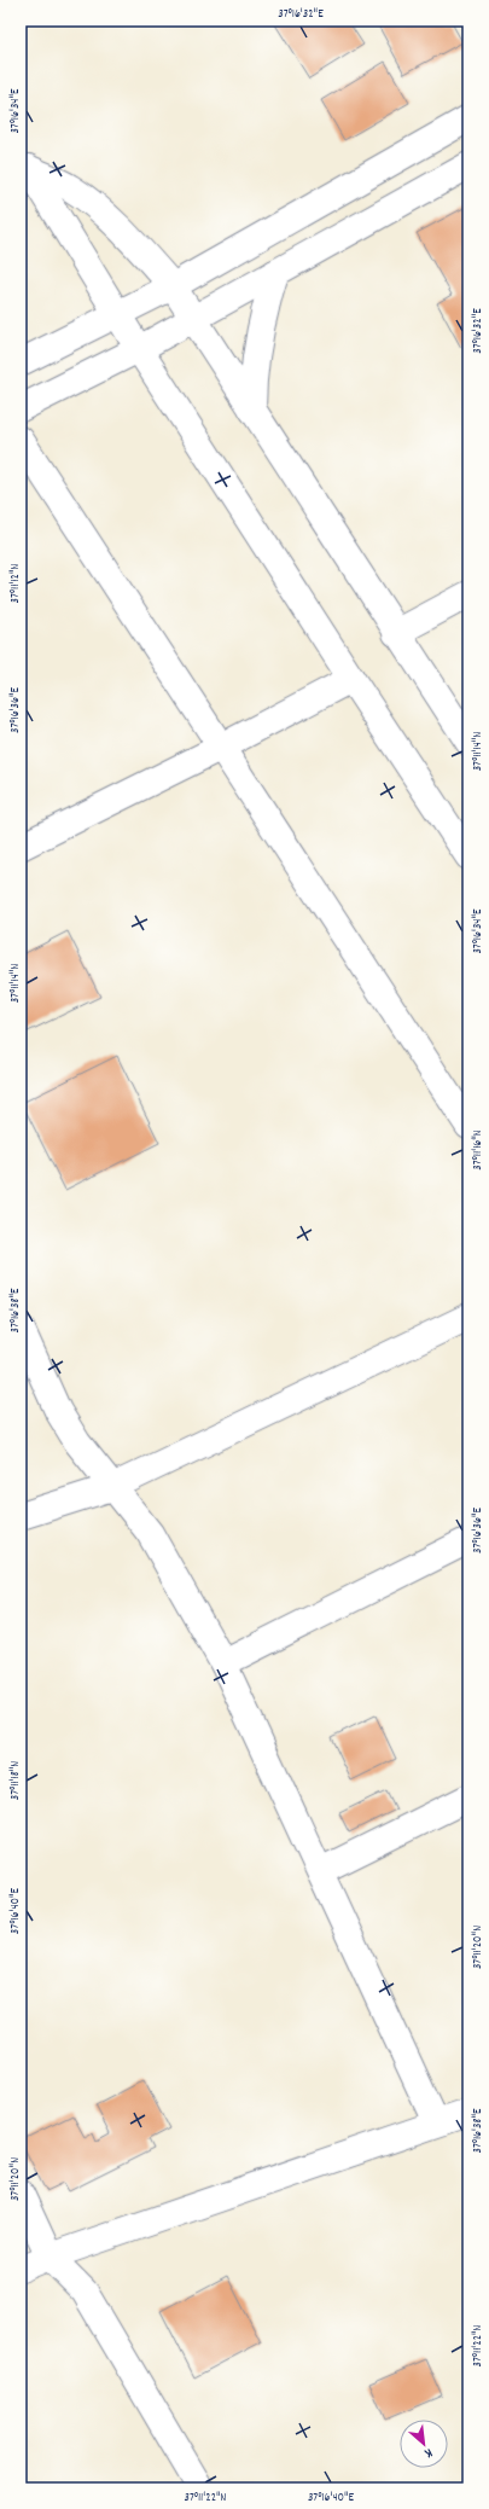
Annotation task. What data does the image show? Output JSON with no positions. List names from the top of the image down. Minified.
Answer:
{"north":"bottom right","coordinates":["37°16'32\"E","37°16'34\"E","37°11'12\"N","37°16'36\"E","37°11'14\"N","37°11'16\"N","37°16'38\"E","37°11'18\"N","37°16'40\"E","37°11'20\"N","37°11'22\"N"]}
